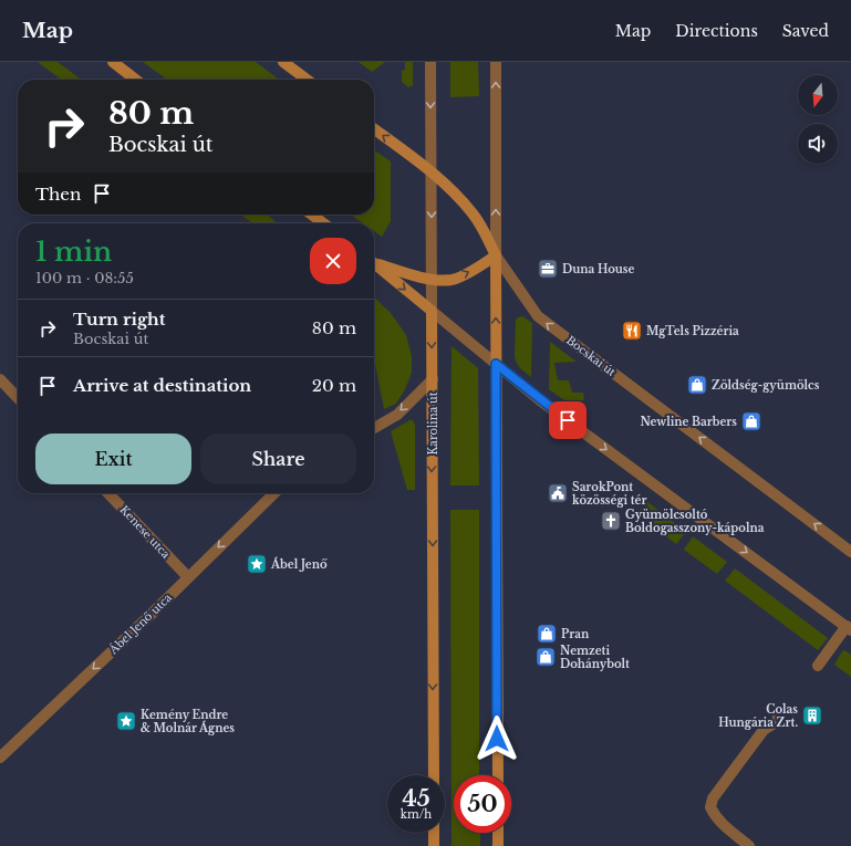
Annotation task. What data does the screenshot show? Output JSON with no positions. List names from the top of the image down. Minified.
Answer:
{"streets":{"main road":["Bocskai út","Karolina út"],"street":["Kenese utca","Ábel Jenő utca"]},"crossings":[["Bocskai út","Karolina út"],["Kenese utca","Ábel Jenő utca"]],"one_way":["Bocskai út","Karolina út","Ábel Jenő utca"],"places":{"office":["Duna House"],"restaurant":["MgTels Pizzéria"],"shop":["Zöldség-gyümölcs","Newline Barbers","Pran","Nemzeti Dohánybolt"],"public building":["SarokPont közösségi tér"],"church":["Gyümölcsoltó Boldogasszony-kápolna"],"place":["Ábel Jenő","Kemény Endre & Molnár Ágnes"],"building":["Colas Hungária Zrt."]},"north":"bottom","page":{"header":"Map","nav":["Map","Directions","Saved"],"turn":["80 m","Bocskai út"],"then":"Then","heading":["1 min","100 m · 08:55"],"list":[{"name":"Turn right","note":"Bocskai út","value":"80 m"},{"name":"Arrive at destination","value":"20 m"}],"buttons":["Exit","Share"],"speed":"45 km/h","limit":"50"}}
